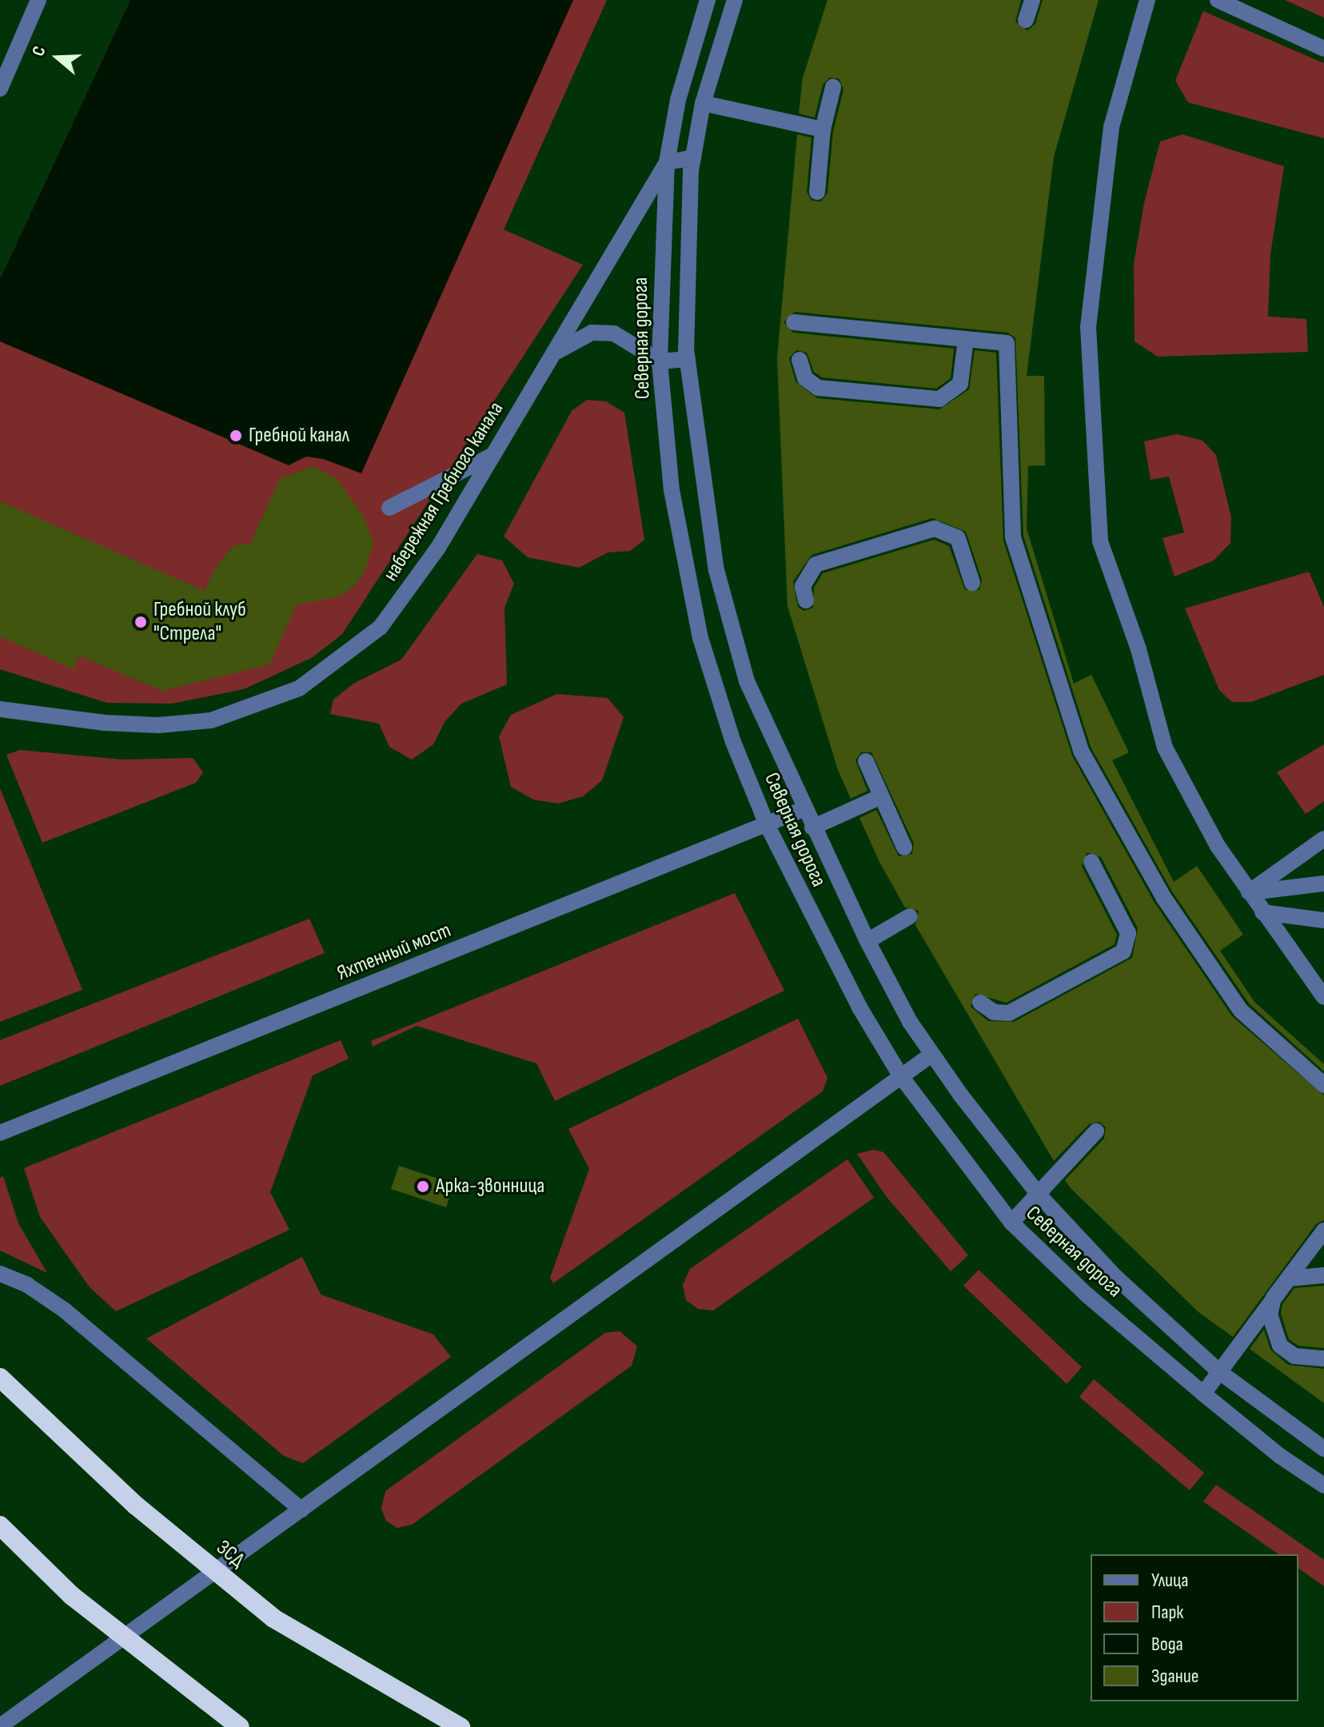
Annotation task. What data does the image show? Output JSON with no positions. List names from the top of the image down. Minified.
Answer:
{"streets":{"highway":["ЗСД"],"street":["Северная дорога","набережная Гребного канала","Яхтенный мост"]},"crossings":[["Северная дорога","набережная Гребного канала"],["Северная дорога","Яхтенный мост"]],"places":["Гребной канал","Гребной клуб \"Стрела\"","Арка-звонница"],"legend":["Улица","Парк","Вода","Здание"],"north":"left"}
